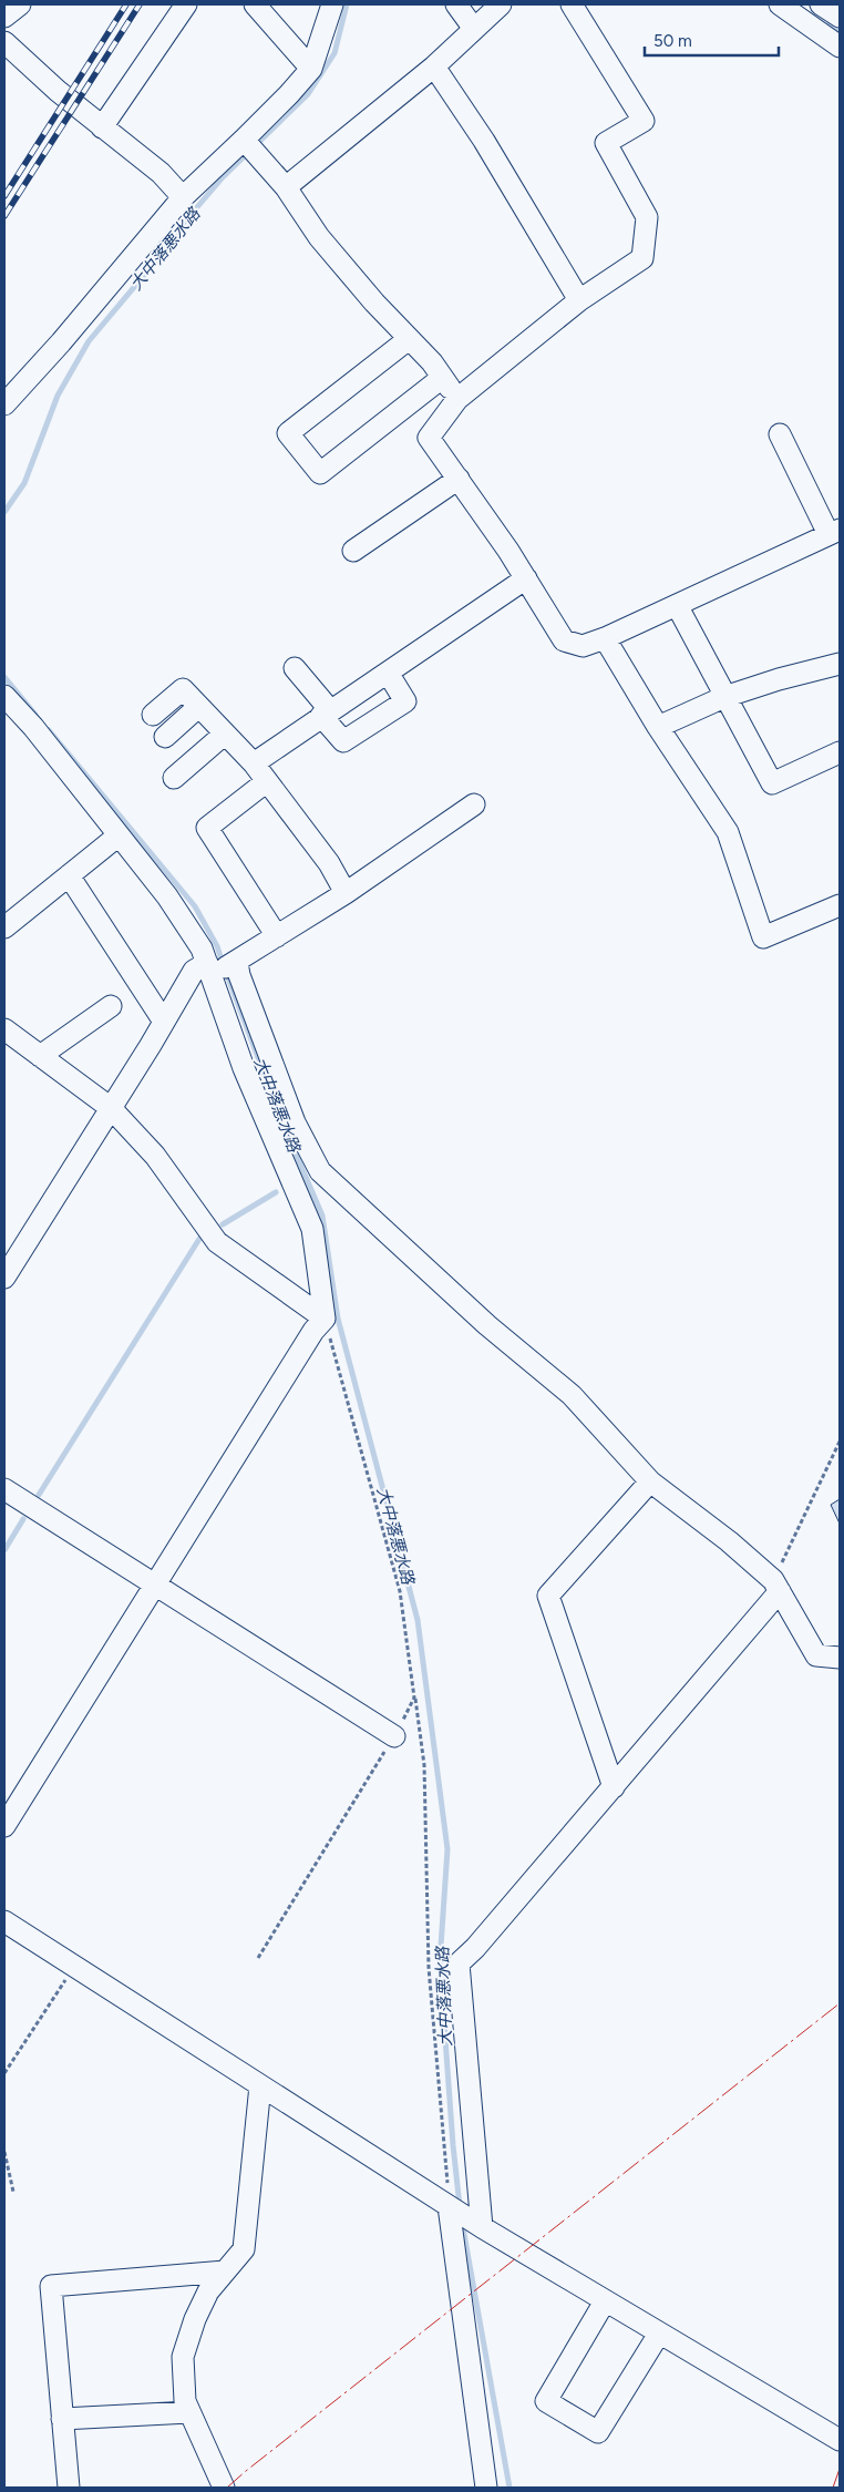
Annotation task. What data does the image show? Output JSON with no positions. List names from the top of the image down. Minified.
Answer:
{"water":["大中落悪水路"],"scale_bar":"50 m"}
